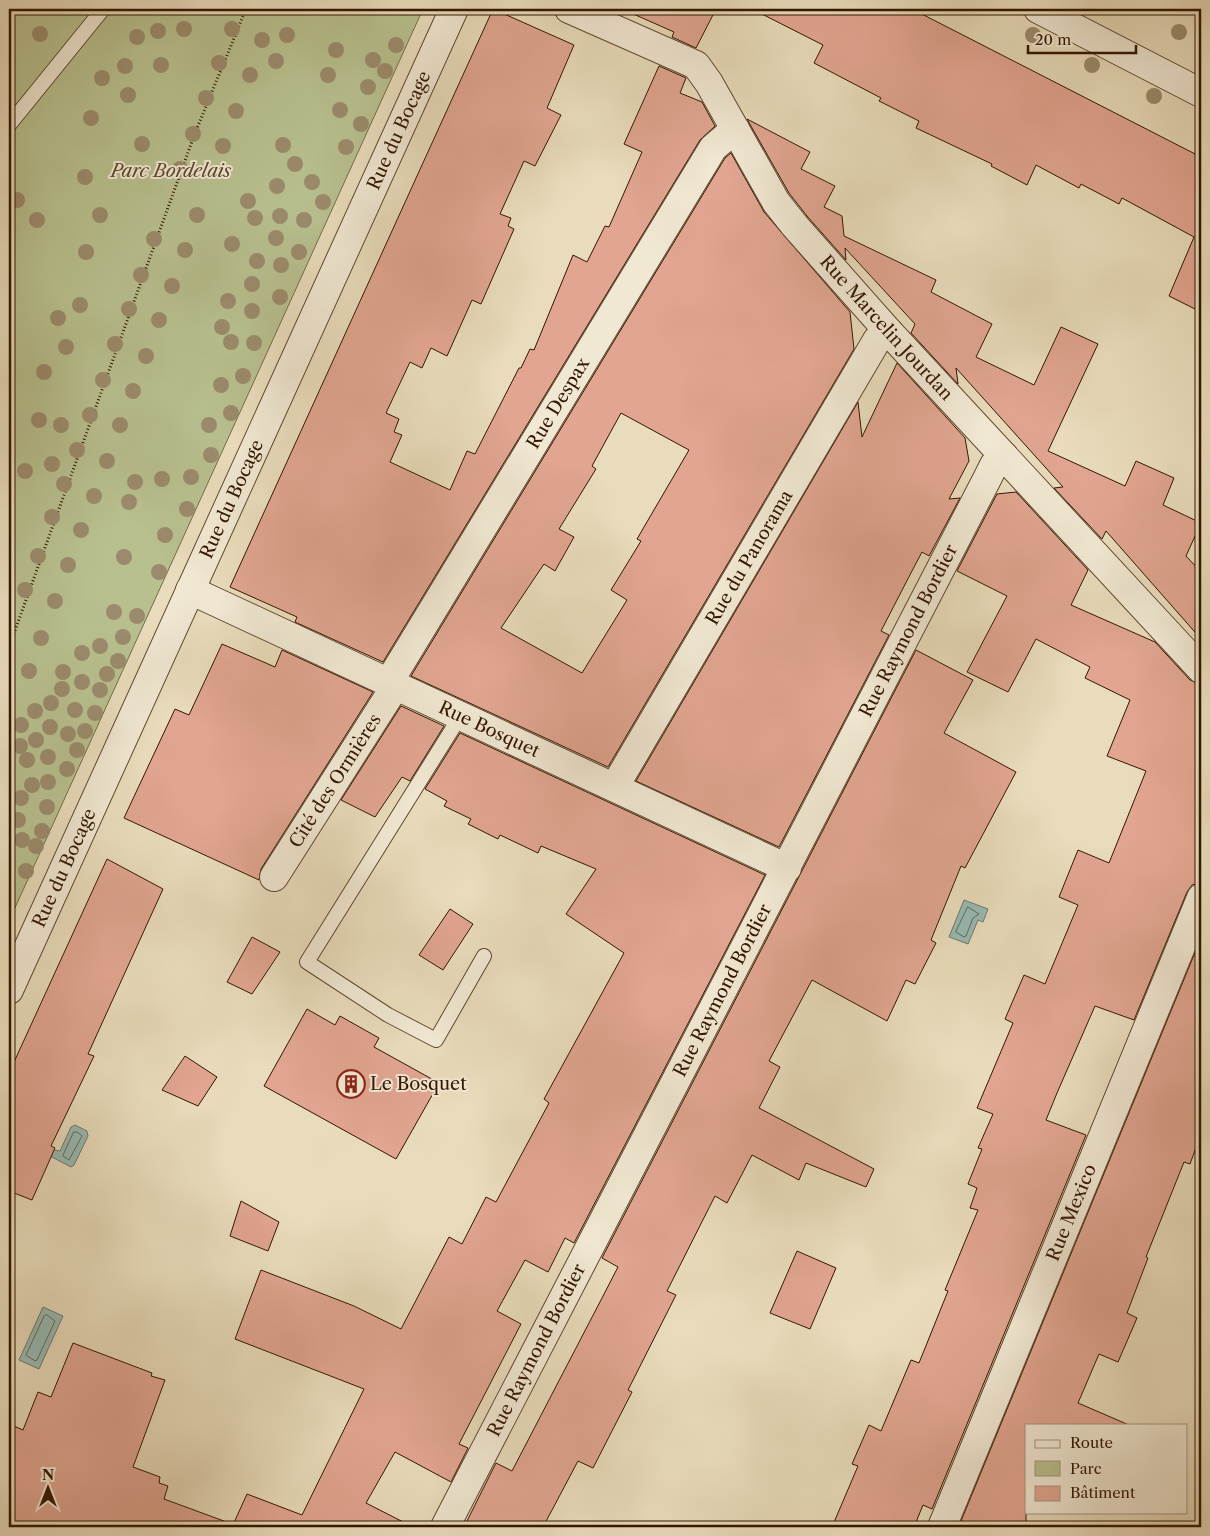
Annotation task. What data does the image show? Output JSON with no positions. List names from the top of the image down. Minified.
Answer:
{"streets":{"street":["Rue du Bocage","Rue Marcelin Jourdan","Rue Despax","Rue du Panorama","Rue Raymond Bordier","Rue Bosquet","Cité des Ormières","Rue Mexico"]},"crossings":[["Rue du Bocage","Rue Bosquet"],["Rue Marcelin Jourdan","Rue Despax"],["Rue Marcelin Jourdan","Rue du Panorama"],["Rue Marcelin Jourdan","Rue Raymond Bordier"],["Rue Despax","Rue Bosquet"],["Rue Despax","Cité des Ormières"],["Rue du Panorama","Rue Bosquet"],["Rue Raymond Bordier","Rue Bosquet"],["Rue Bosquet","Cité des Ormières"]],"parks":["Parc Bordelais"],"places":{"building":["Le Bosquet"]},"legend":["Route","Parc","Bâtiment"],"scale_bar":"20 m","north":"top"}
